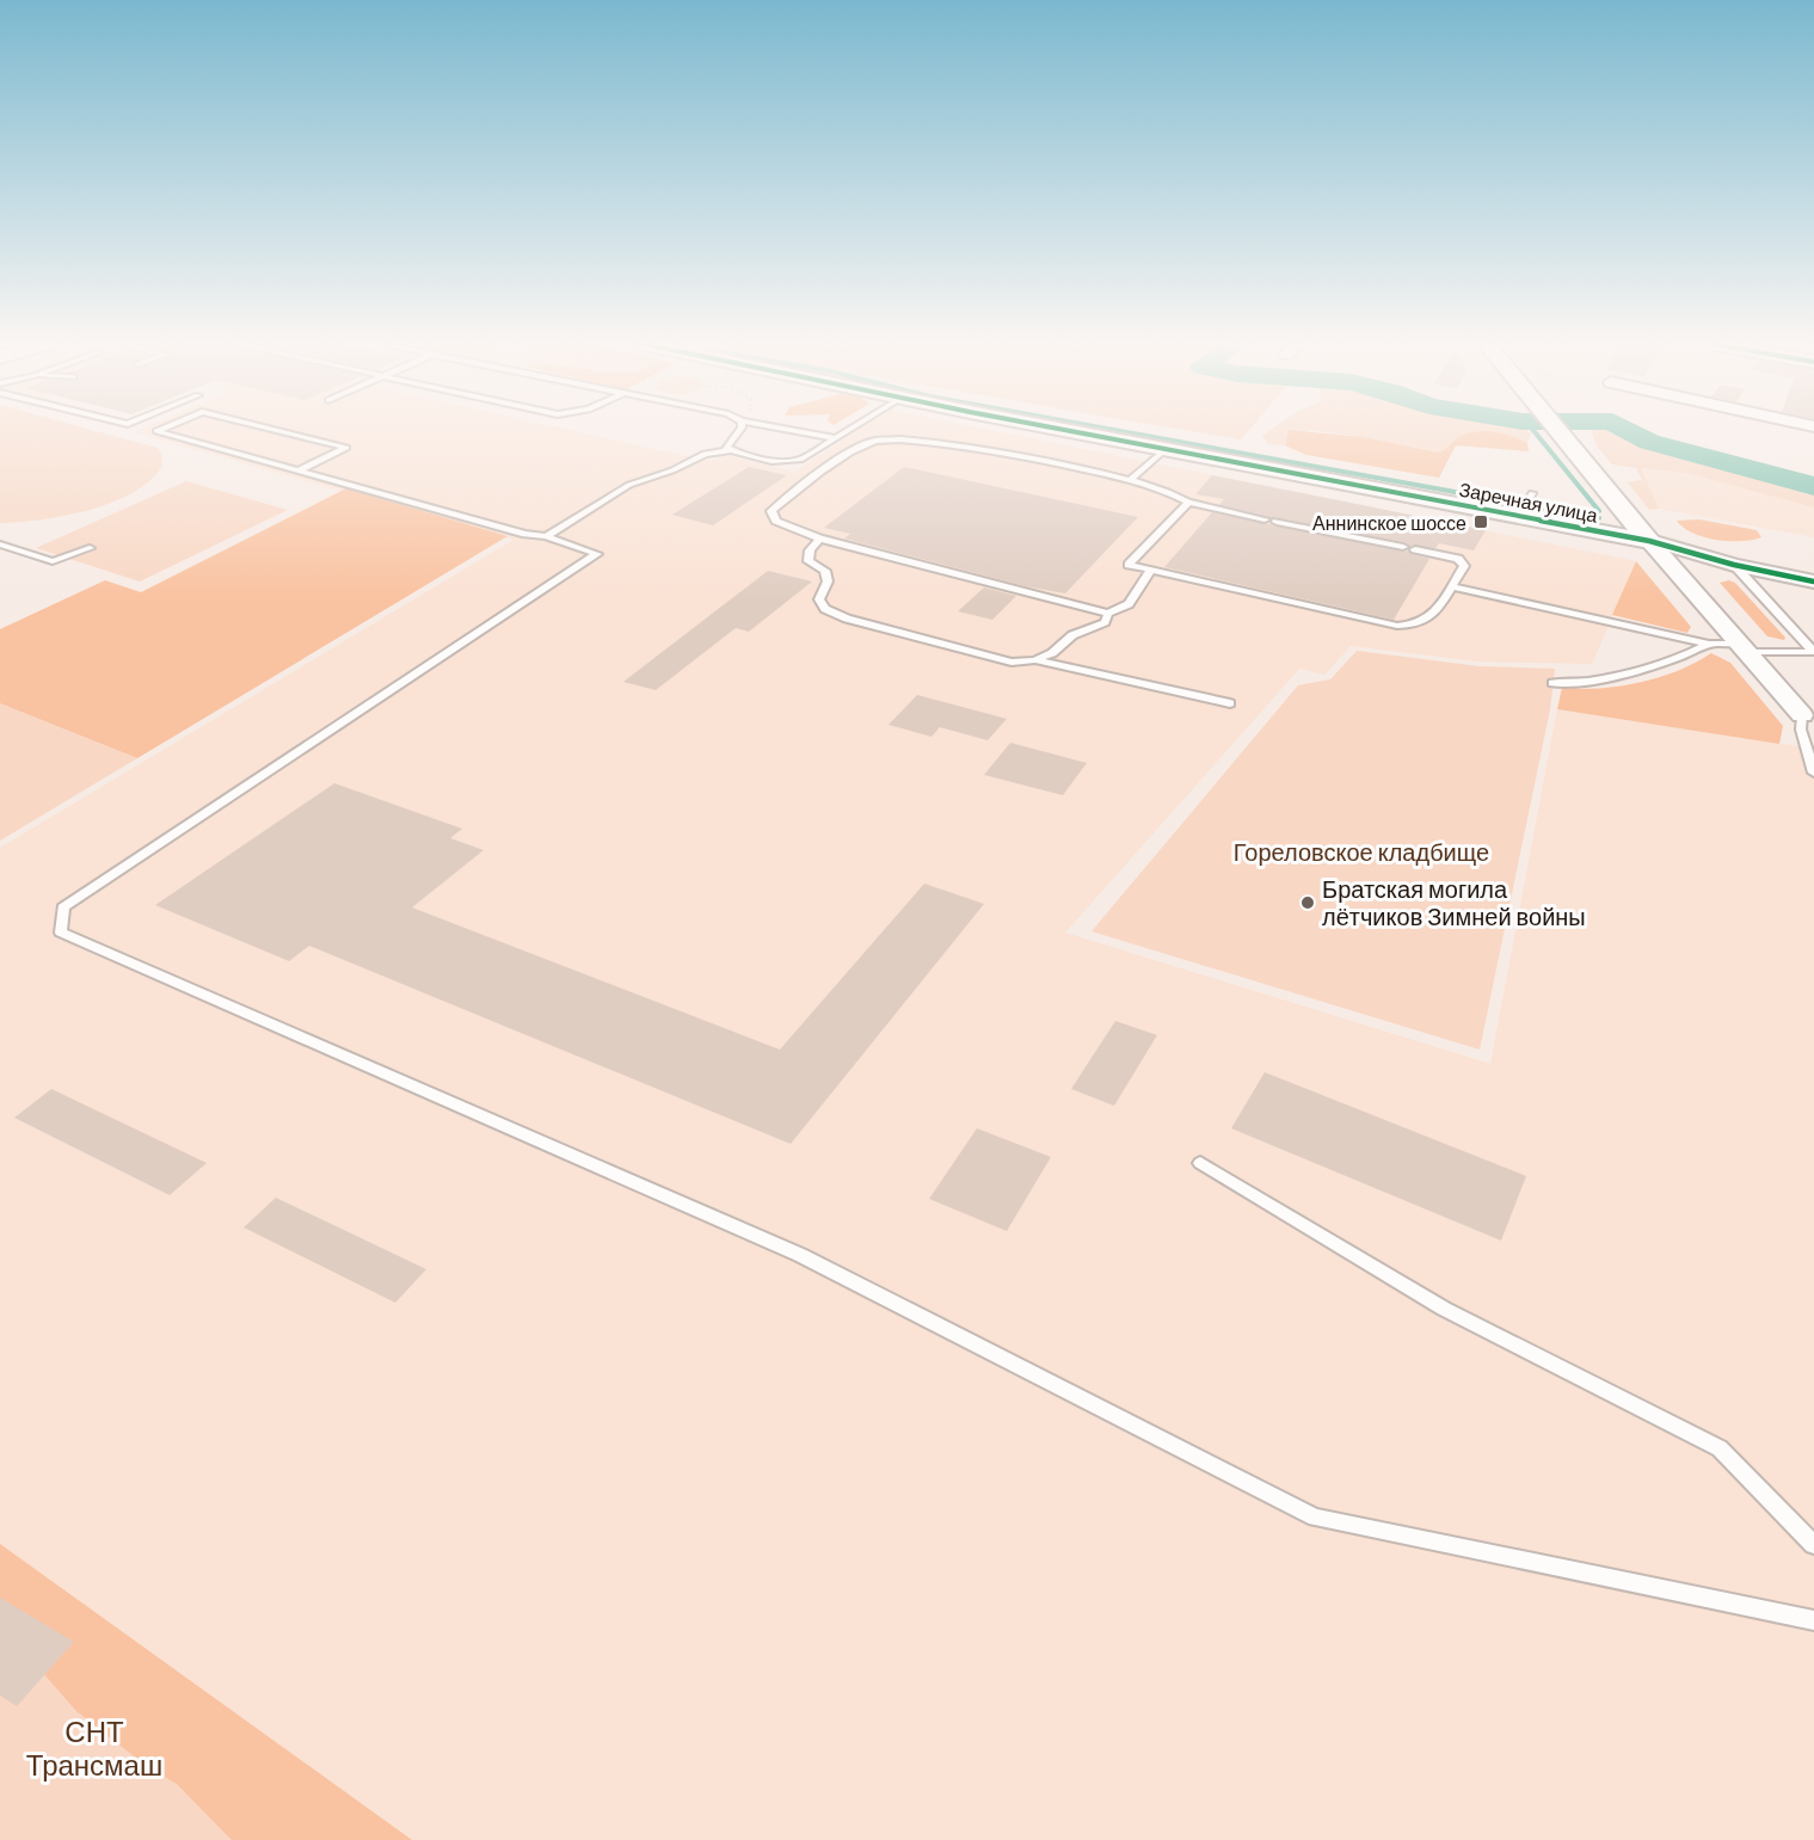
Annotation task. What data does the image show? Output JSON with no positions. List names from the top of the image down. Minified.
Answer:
{"streets":{"street":["Заречная улица"]},"parks":["Гореловское кладбище","СНТ Трансмаш"],"places":{"transit":["Аннинское шоссе"],"other":["Братская могила лётчиков Зимней войны"]}}
